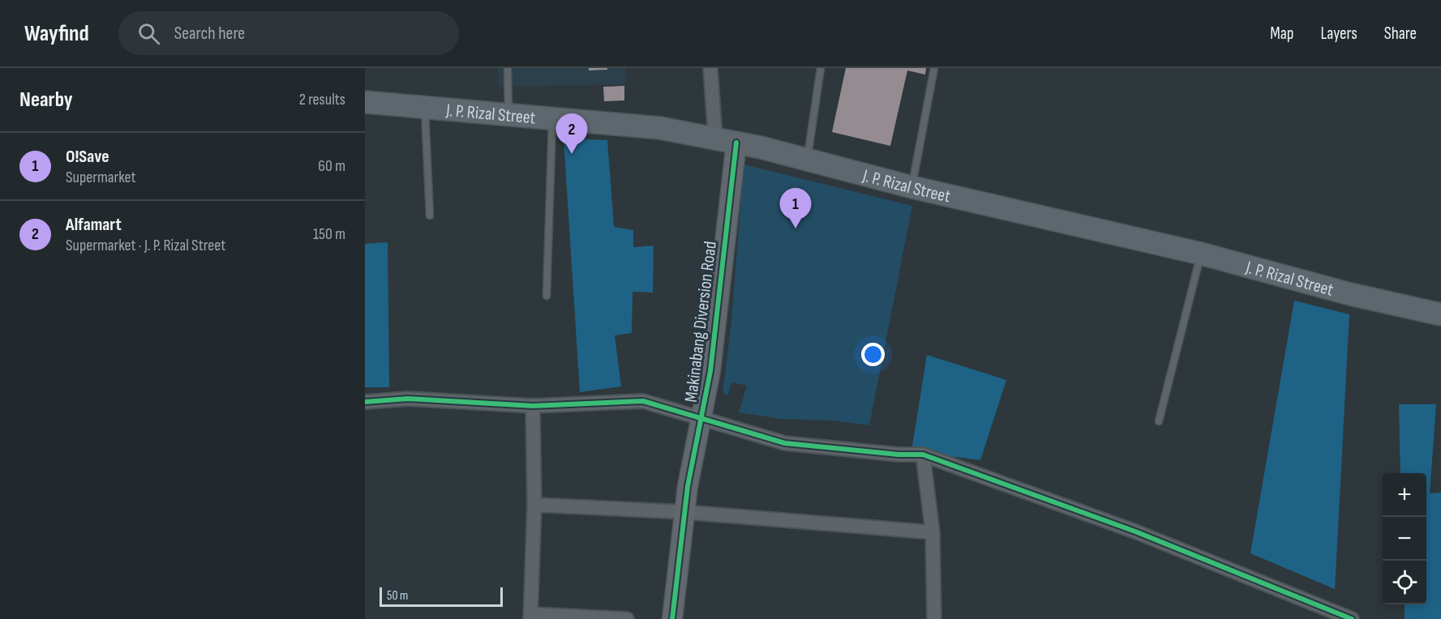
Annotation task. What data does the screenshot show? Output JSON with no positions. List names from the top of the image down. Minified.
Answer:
{"streets":{"main road":["J. P. Rizal Street"],"street":["Makinabang Diversion Road"]},"crossings":[["J. P. Rizal Street","Makinabang Diversion Road"]],"scale_bar":"50 m","page":{"header":"Wayfind","search":"Search here","nav":["Map","Layers","Share"],"heading":["Nearby","2 results"],"pins":["2","1"],"list":[{"mark":"1","name":"O!Save","note":"Supermarket","value":"60 m"},{"mark":"2","name":"Alfamart","note":"Supermarket · J. P. Rizal Street","value":"150 m"}],"map_buttons":["+","−"],"scale":"50 m"}}
